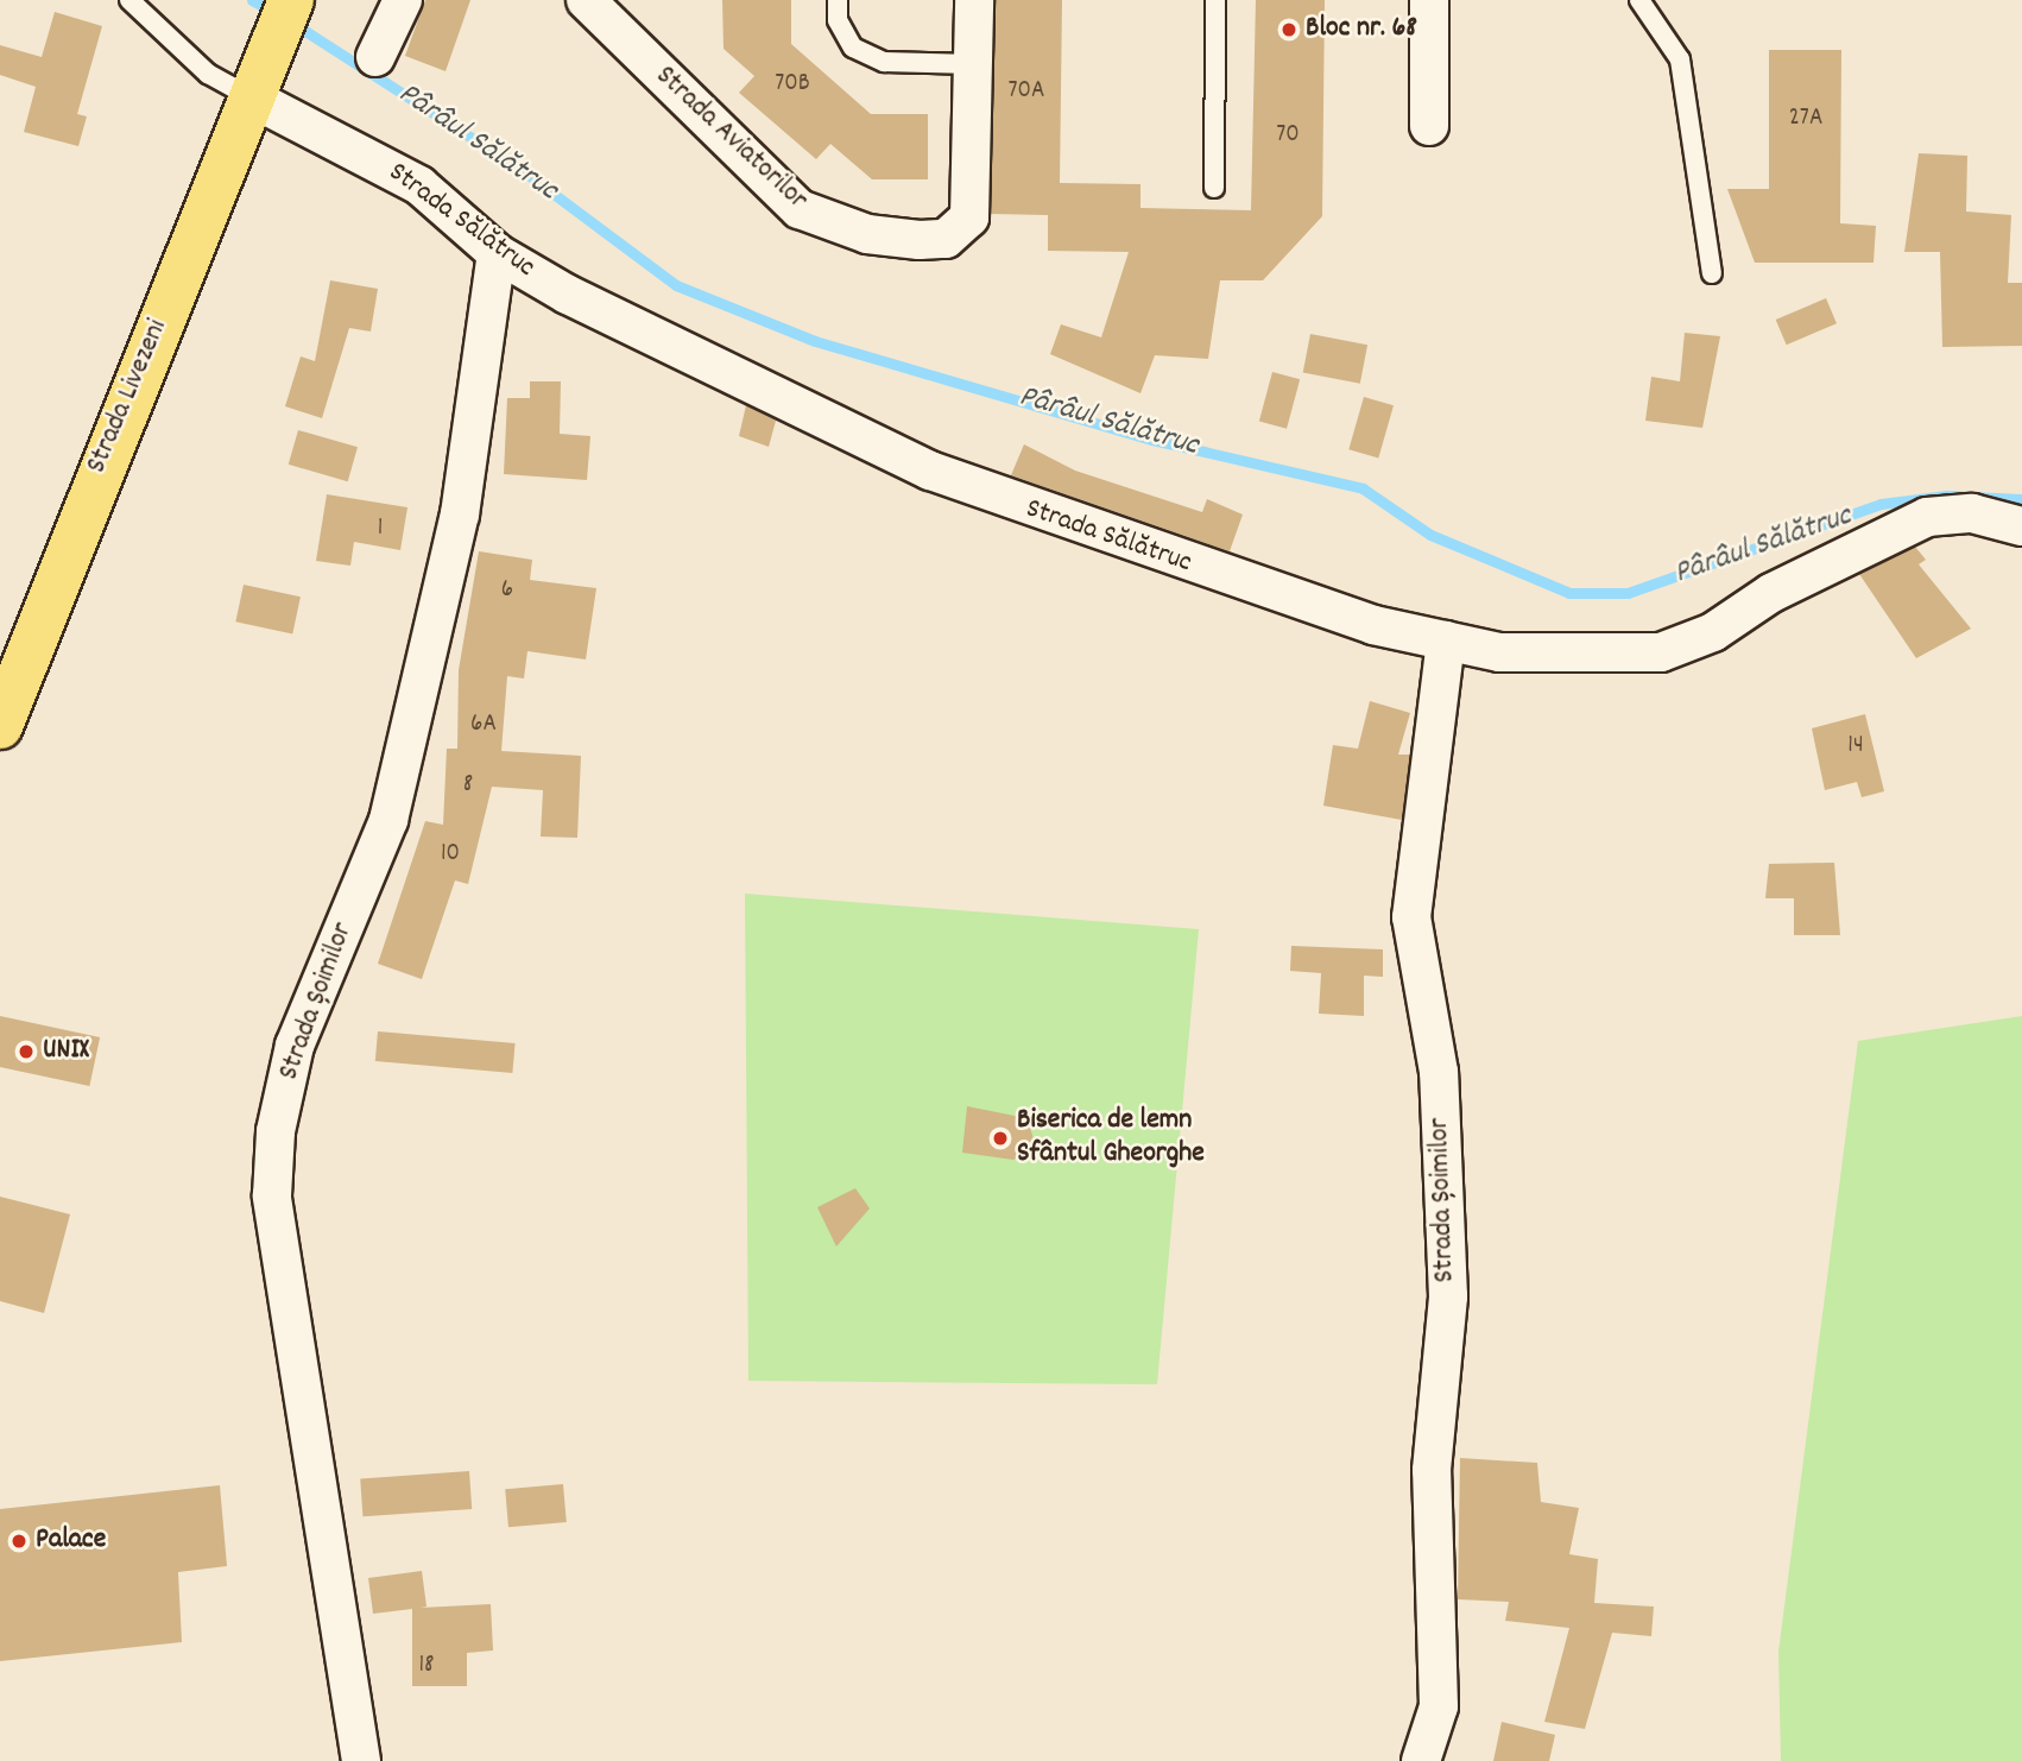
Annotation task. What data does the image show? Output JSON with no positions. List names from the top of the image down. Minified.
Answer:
{"streets":{"main road":["Strada Livezeni"],"street":["Strada Aviatorilor","Strada Sălătruc","Strada Șoimilor"]},"crossings":[["Strada Sălătruc","Strada Livezeni"],["Strada Sălătruc","Strada Șoimilor"]],"water":["Pârâul Sălătruc"],"places":["Bloc nr. 68","UNIX","Biserica de lemn Sfântul Gheorghe","Palace"],"house_numbers":["70B","70A","27A","70","1","6","6A","14","8","10","18"]}
